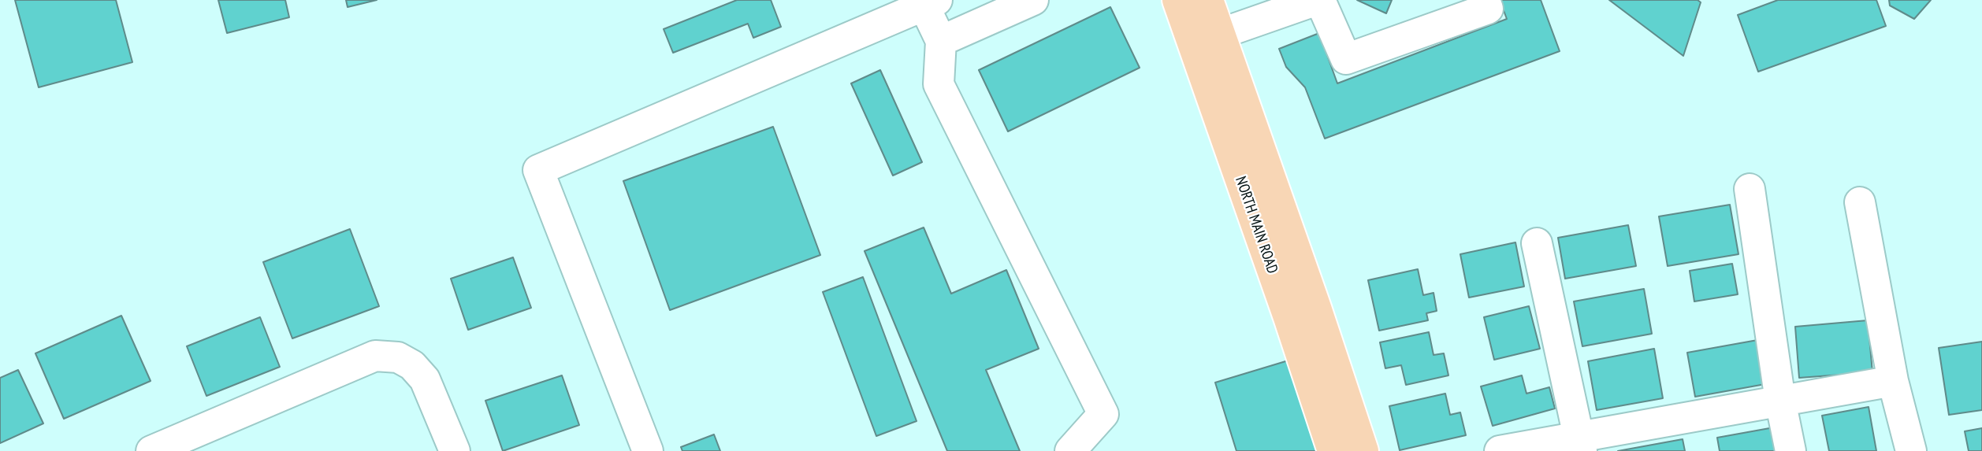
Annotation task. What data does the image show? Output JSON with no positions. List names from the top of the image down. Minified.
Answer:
{"streets":{"main road":["NORTH MAIN ROAD"]}}
